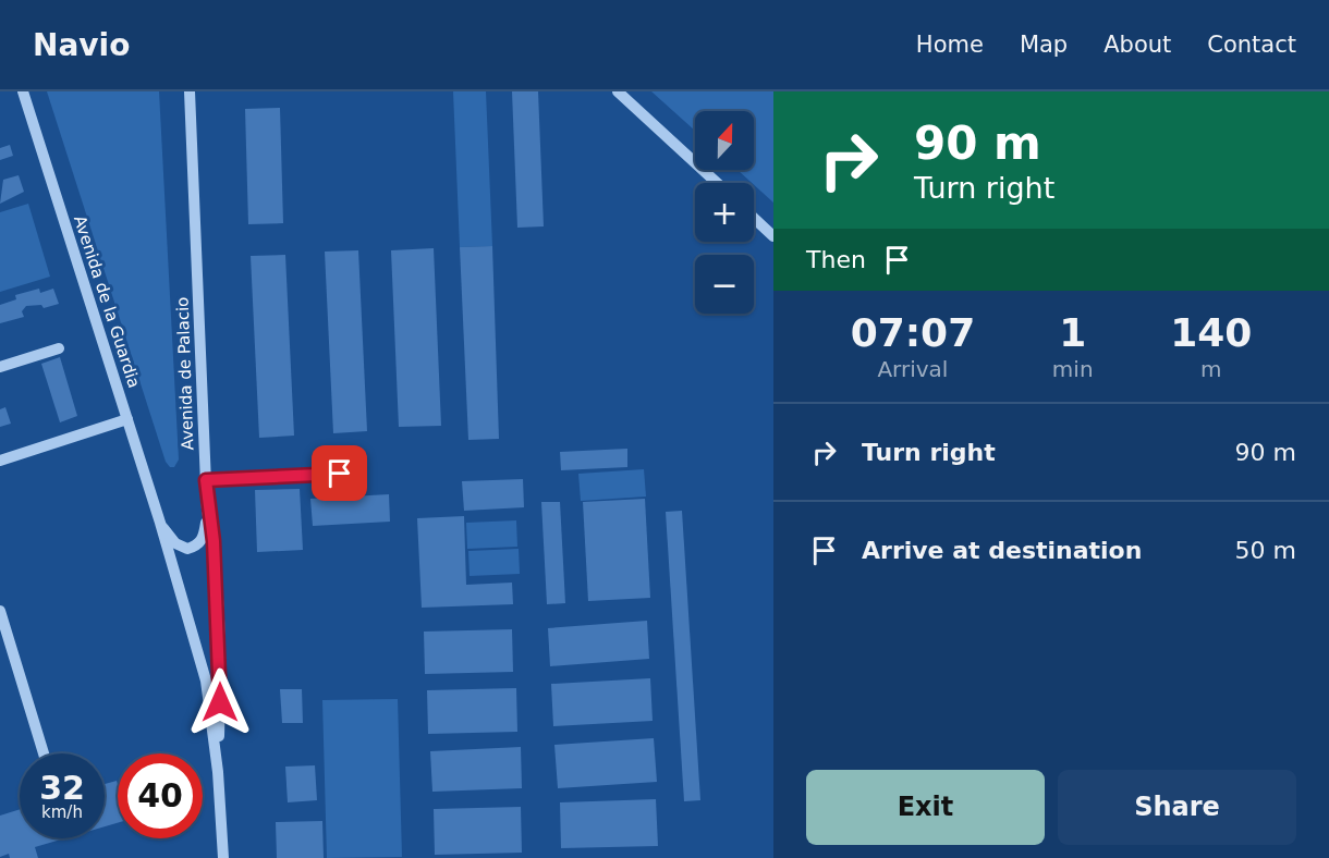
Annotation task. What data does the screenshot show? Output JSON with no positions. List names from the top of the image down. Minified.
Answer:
{"streets":{"street":["Avenida de la Guardia","Avenida de Palacio"]},"crossings":[["Avenida de la Guardia","Avenida de Palacio"]],"north":"top","page":{"header":"Navio","nav":["Home","Map","About","Contact"],"turn":["90 m","Turn right"],"map_buttons":["+","−"],"then":"Then","eta":["07:07","Arrival","1","min","140","m"],"list":[{"name":"Turn right","value":"90 m"},{"name":"Arrive at destination","value":"50 m"}],"speed":"32 km/h","limit":"40","buttons":["Exit","Share"]}}
